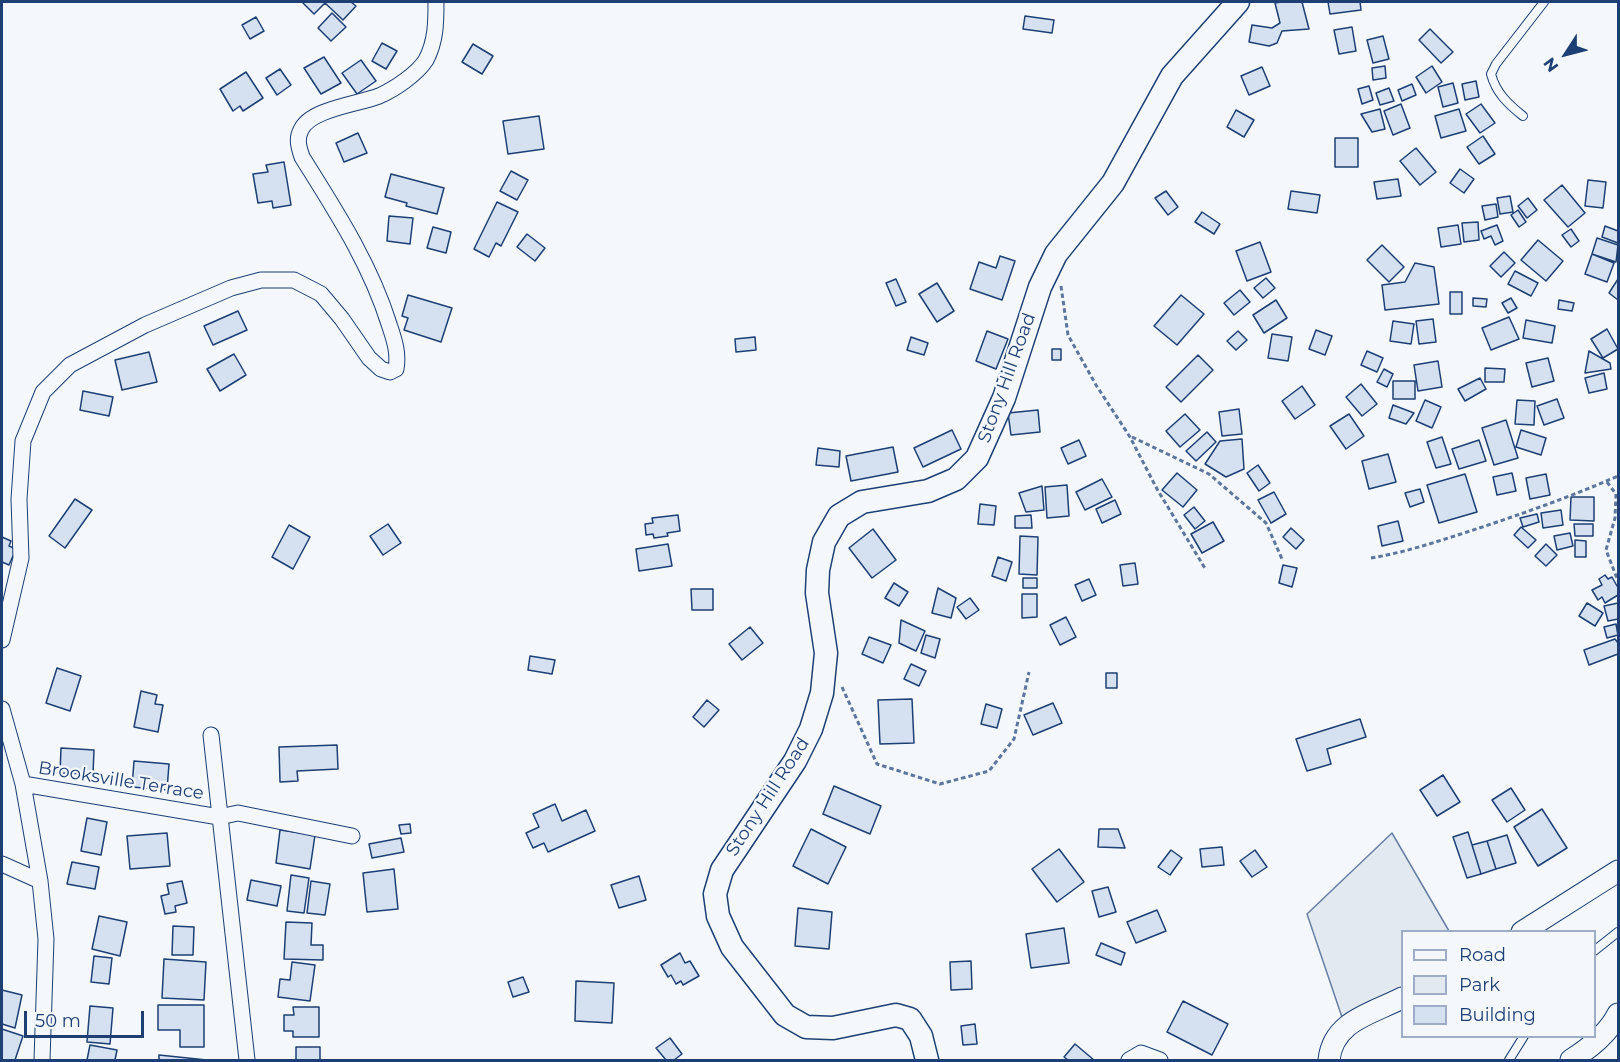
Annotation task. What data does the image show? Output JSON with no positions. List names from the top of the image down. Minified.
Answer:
{"streets":{"main road":["Stony Hill Road"],"street":["Brooksville Terrace"]},"legend":["Road","Park","Building"],"scale_bar":"50 m","north":"bottom left"}
